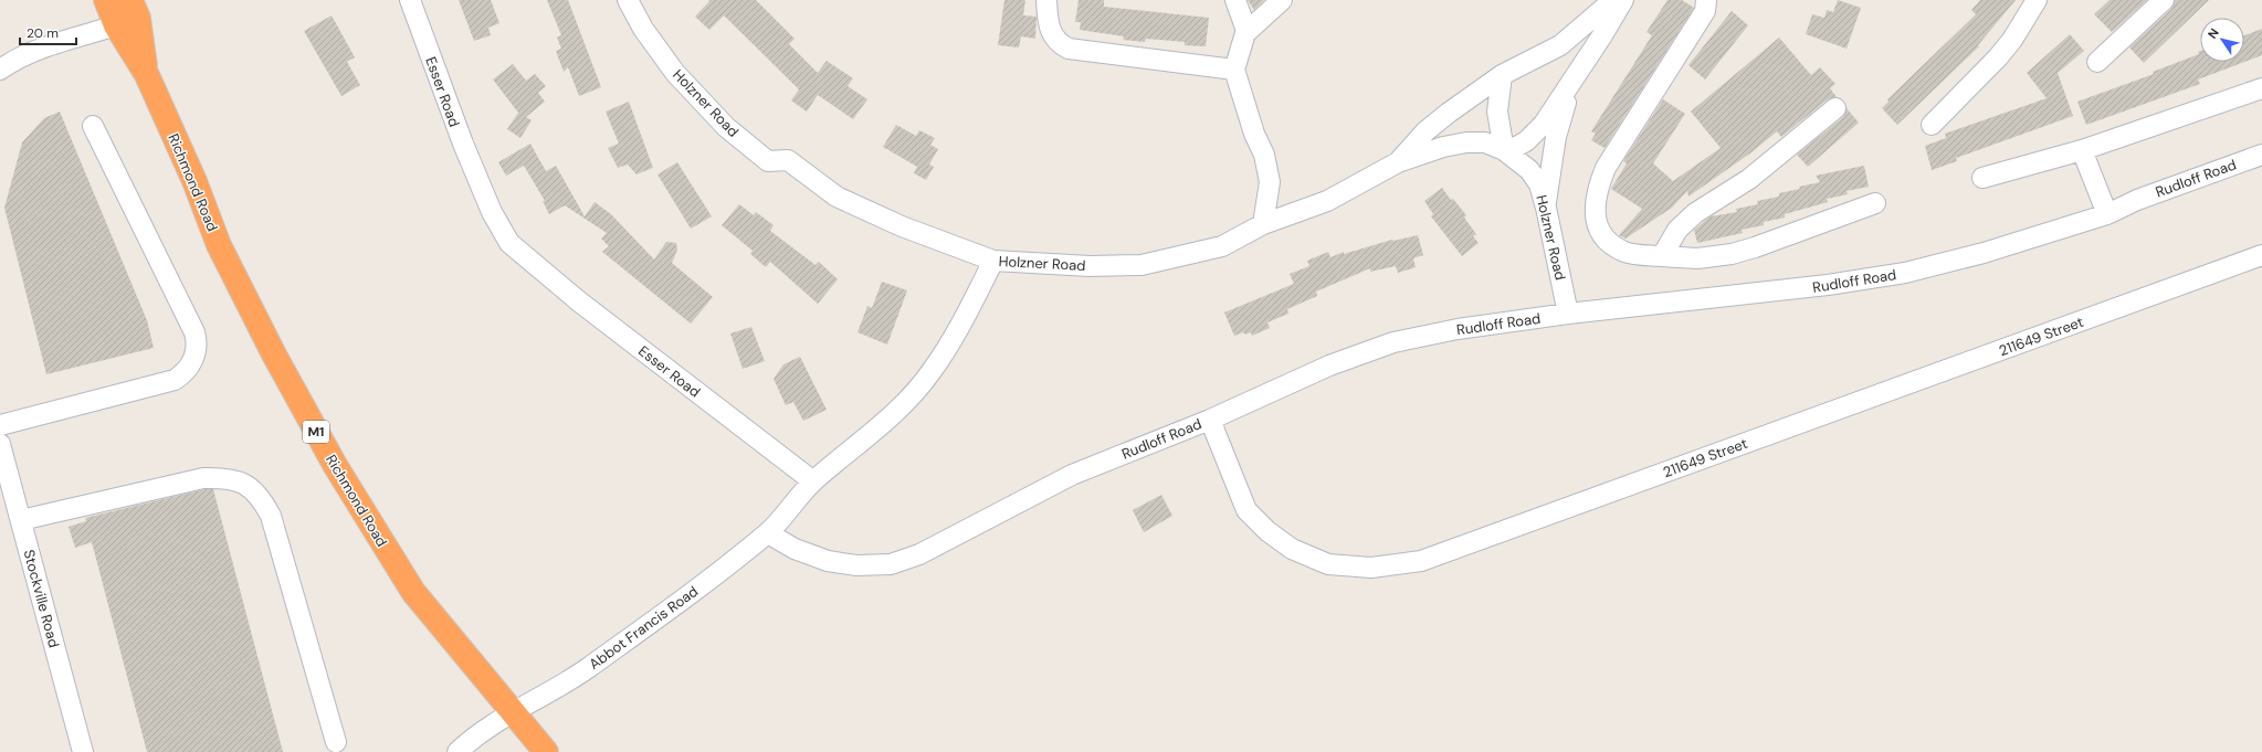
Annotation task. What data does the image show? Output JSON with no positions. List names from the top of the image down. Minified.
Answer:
{"streets":{"highway":["Richmond Road","M1"],"street":["Esser Road","Holzner Road","Rudloff Road","211649 Street","Stockville Road","Abbot Francis Road"]},"crossings":[["Esser Road","Abbot Francis Road"],["Holzner Road","Rudloff Road"],["Rudloff Road","211649 Street"],["Rudloff Road","Abbot Francis Road"],["Richmond Road","Abbot Francis Road"]],"scale_bar":"20 m","north":"top left"}
